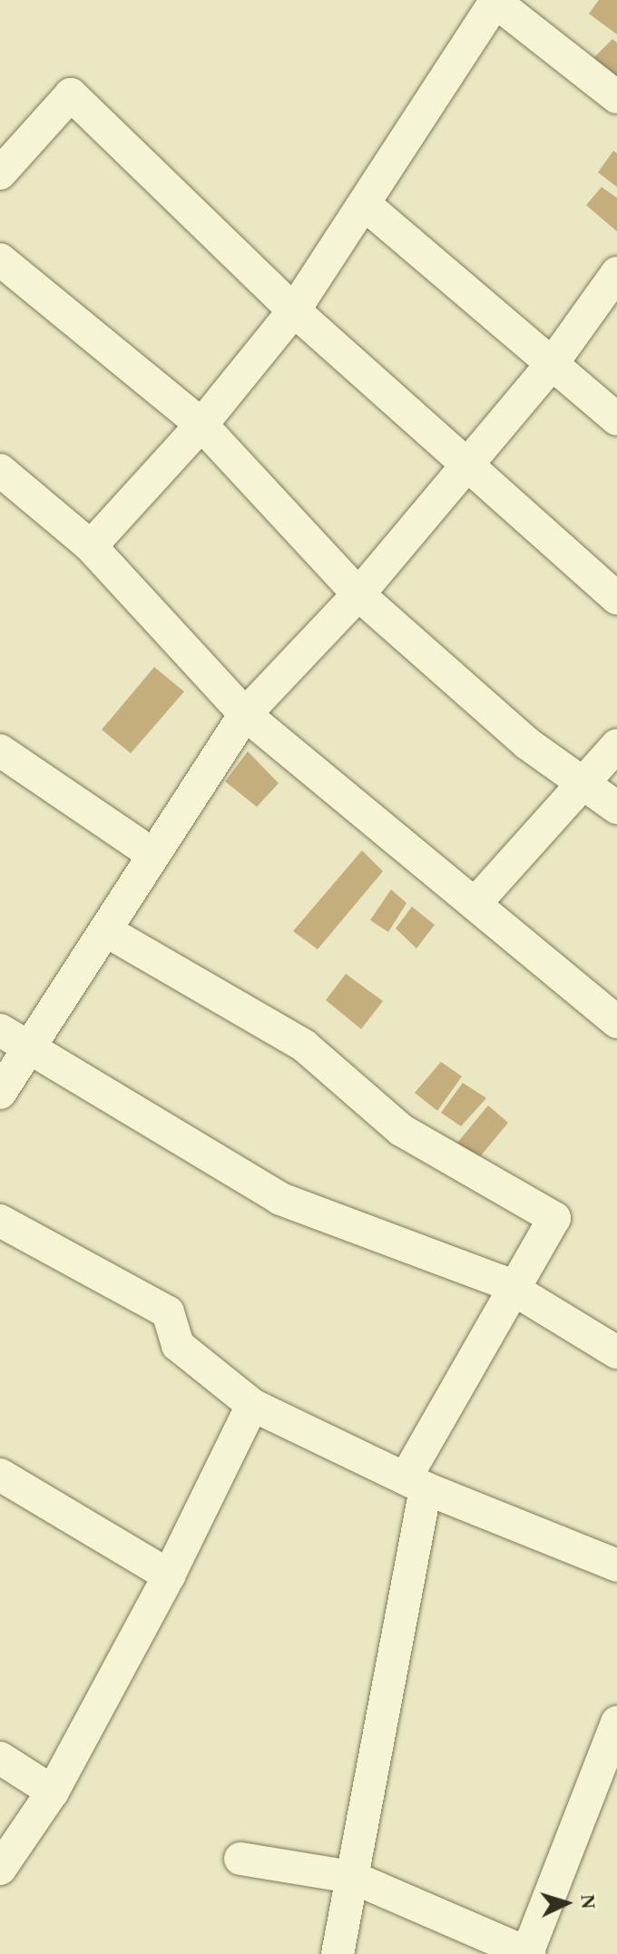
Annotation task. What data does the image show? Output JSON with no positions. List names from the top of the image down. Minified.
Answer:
{"north":"right"}
